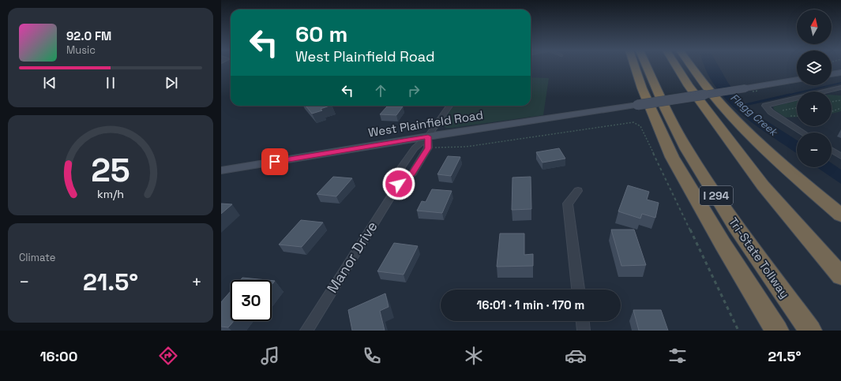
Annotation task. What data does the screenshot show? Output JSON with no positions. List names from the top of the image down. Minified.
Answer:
{"streets":{"highway":["I 294","Tri-State Tollway"],"main road":["West Plainfield Road"],"street":["Manor Drive"]},"crossings":[["West Plainfield Road","Manor Drive"]],"water":["Flagg Creek"],"north":"top","page":{"map_buttons":["+","−"],"turn":["60 m","West Plainfield Road"],"song":["92.0 FM","Music"],"tile":"Climate","heat":["−","21.5°","+"],"limit":"30","trip":"16:01 · 1 min · 170 m","tabs":["16:00","21.5°"],"gauge":["25","km/h"]}}
